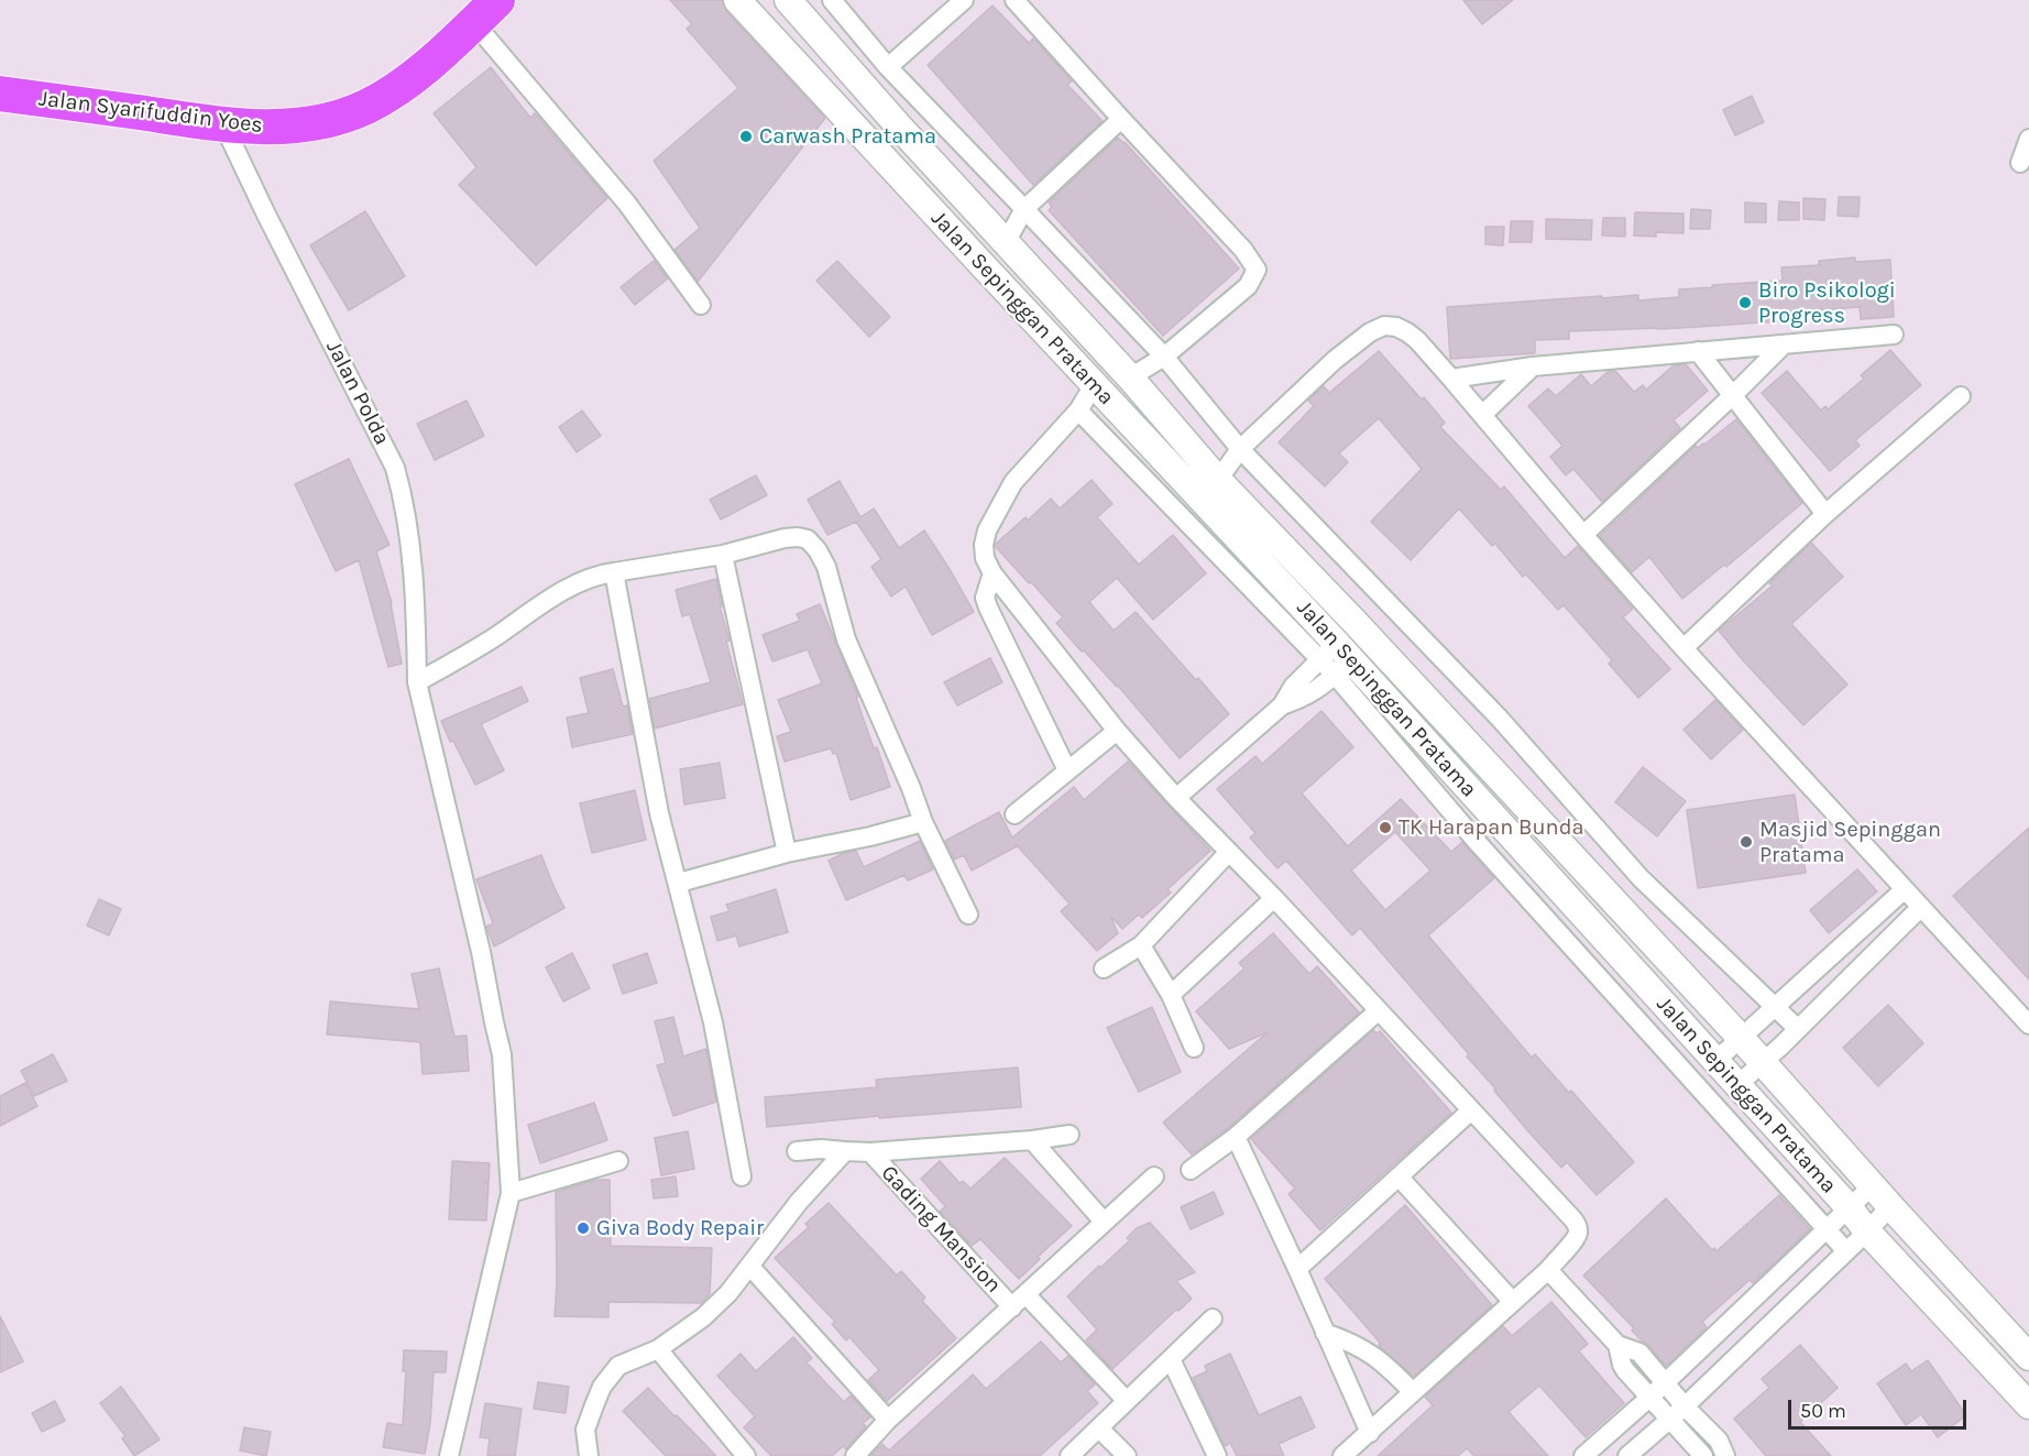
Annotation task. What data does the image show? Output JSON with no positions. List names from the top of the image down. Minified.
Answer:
{"streets":{"highway":["Jalan Syarifuddin Yoes"],"street":["Jalan Sepinggan Pratama","Jalan Polda","Gading Mansion"]},"crossings":[["Jalan Syarifuddin Yoes","Jalan Polda"]],"places":["Carwash Pratama","Biro Psikologi Progress","TK Harapan Bunda","Masjid Sepinggan Pratama","Giva Body Repair"],"scale_bar":"50 m"}
